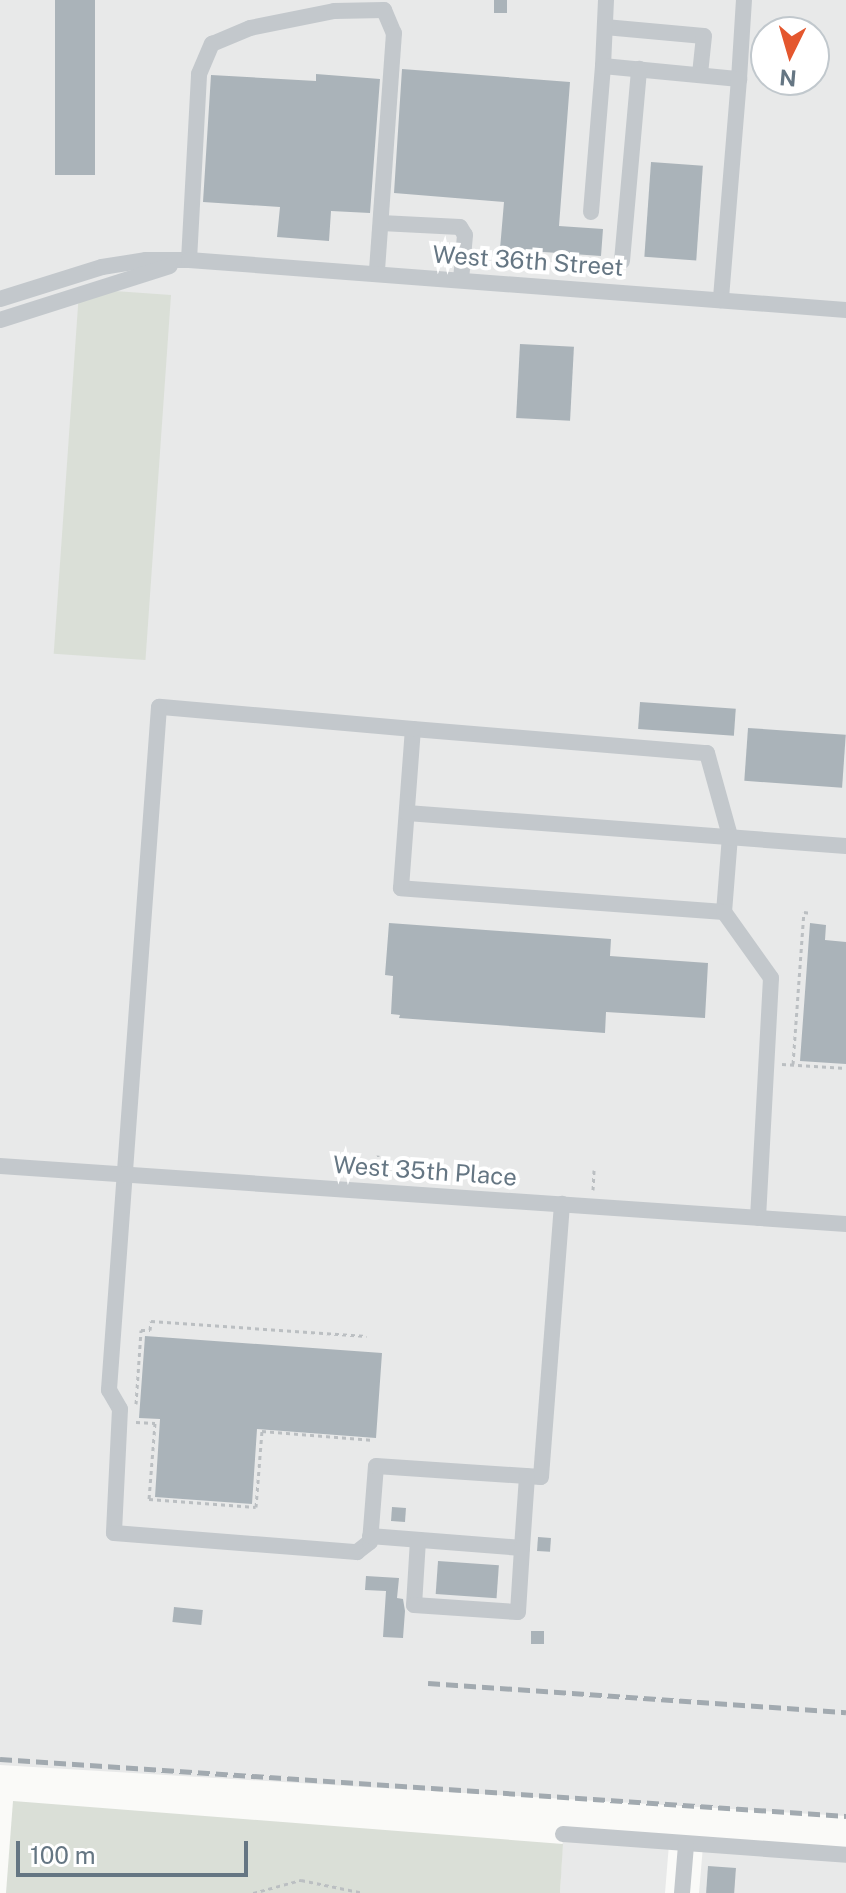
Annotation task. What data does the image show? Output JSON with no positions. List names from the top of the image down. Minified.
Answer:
{"streets":{"street":["West 36th Street","West 35th Place"]},"scale_bar":"100 m","north":"bottom"}
